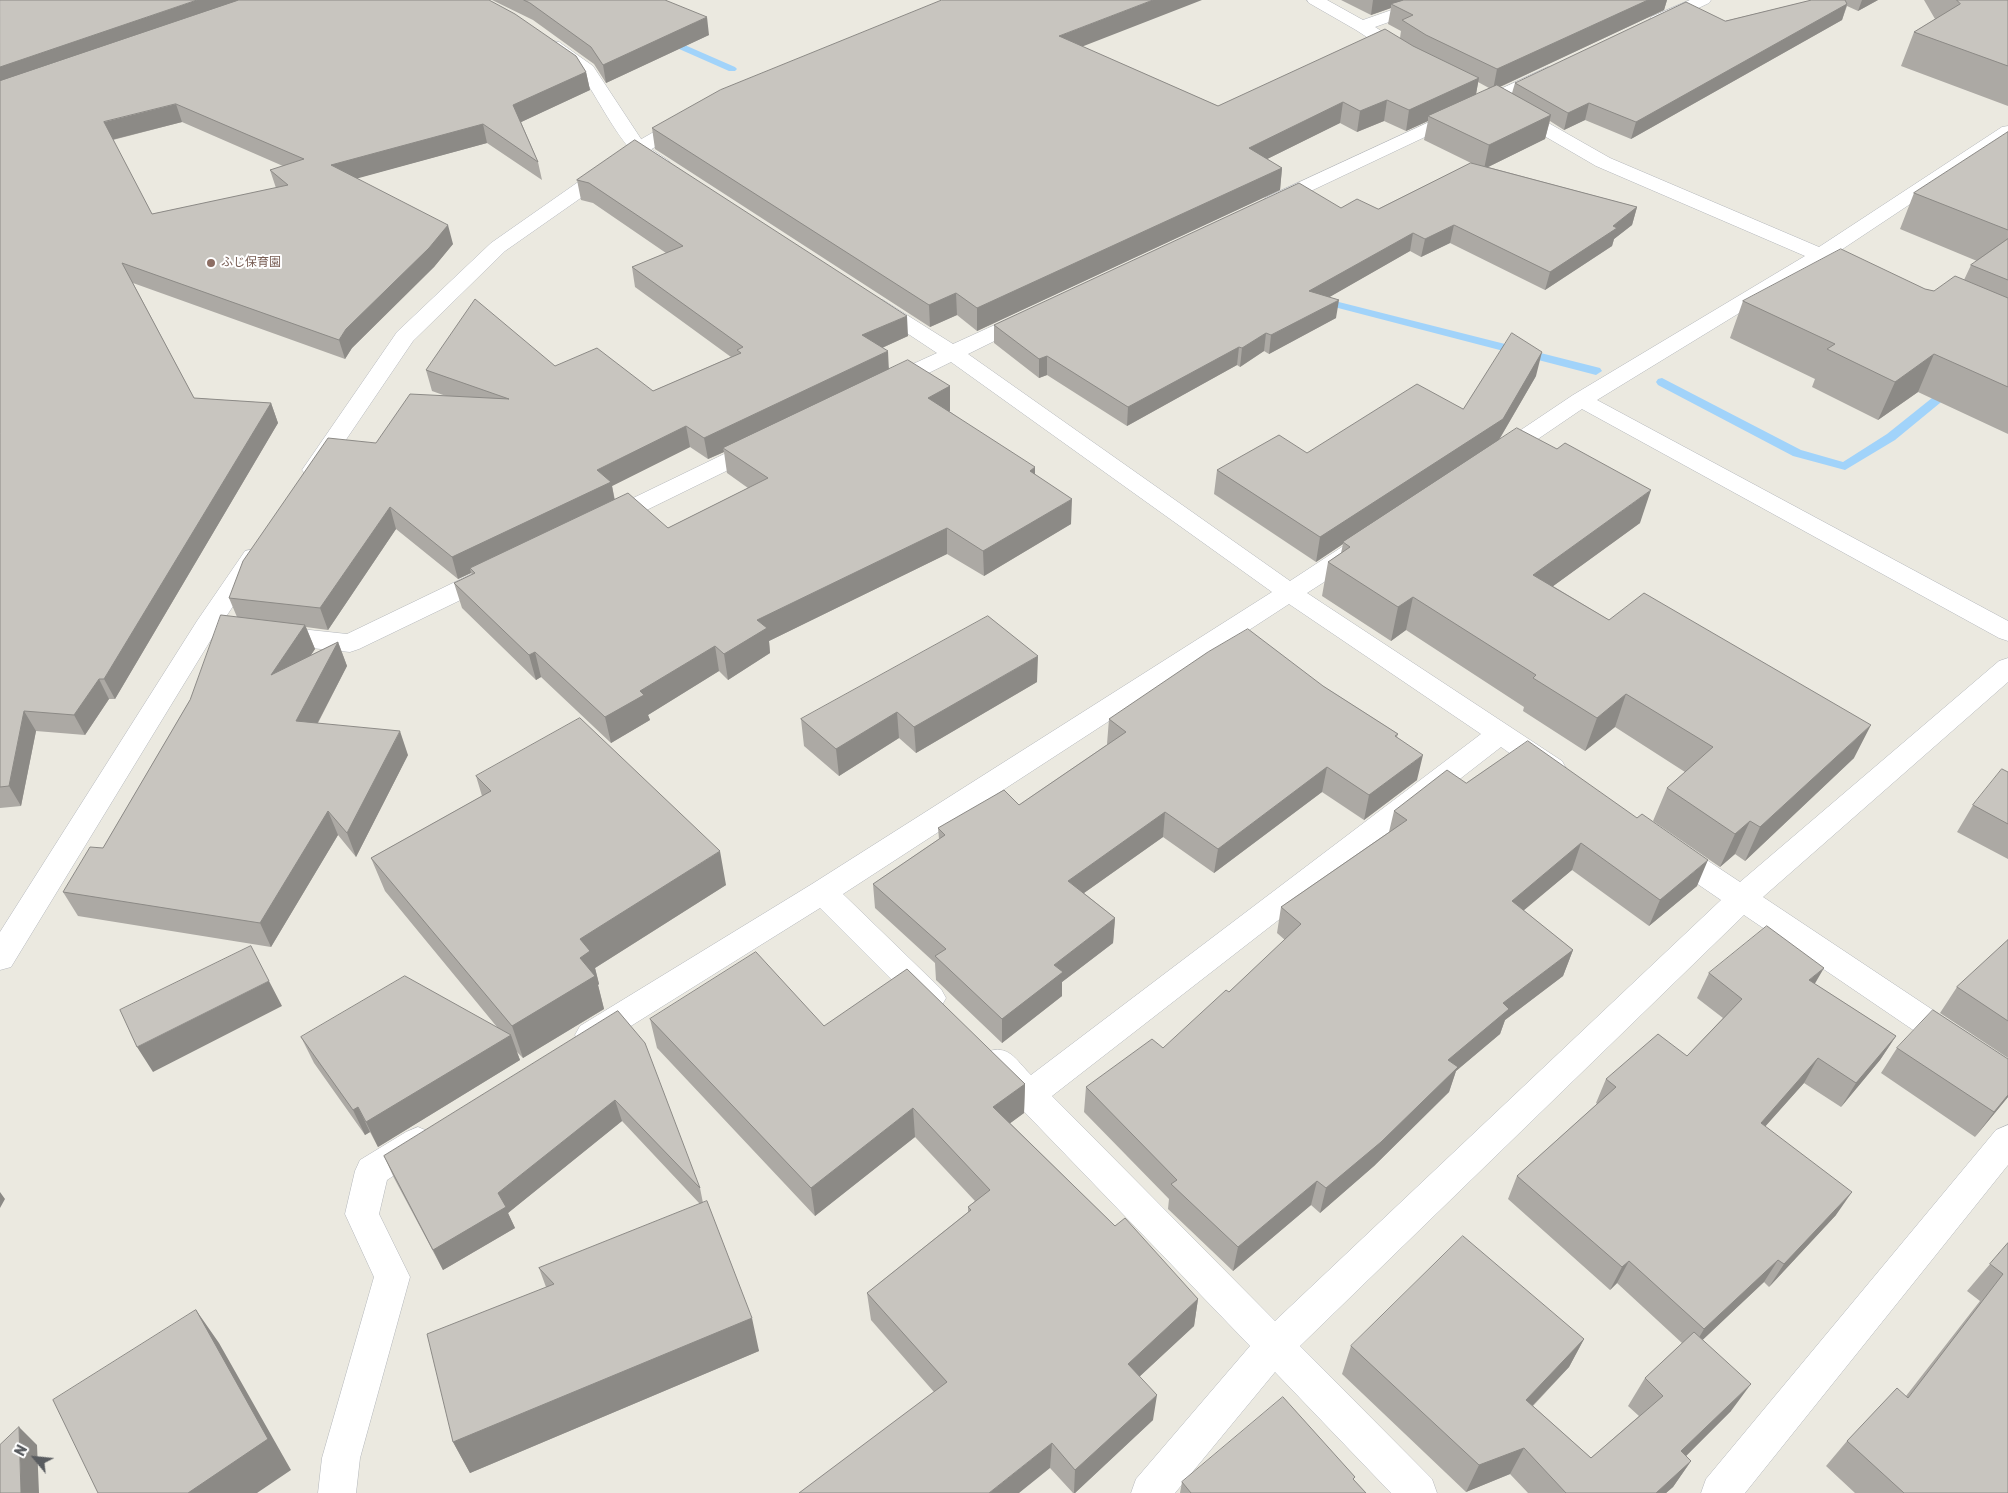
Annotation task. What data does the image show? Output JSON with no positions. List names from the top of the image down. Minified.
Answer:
{"places":["ふじ保育園"],"north":"top left"}
